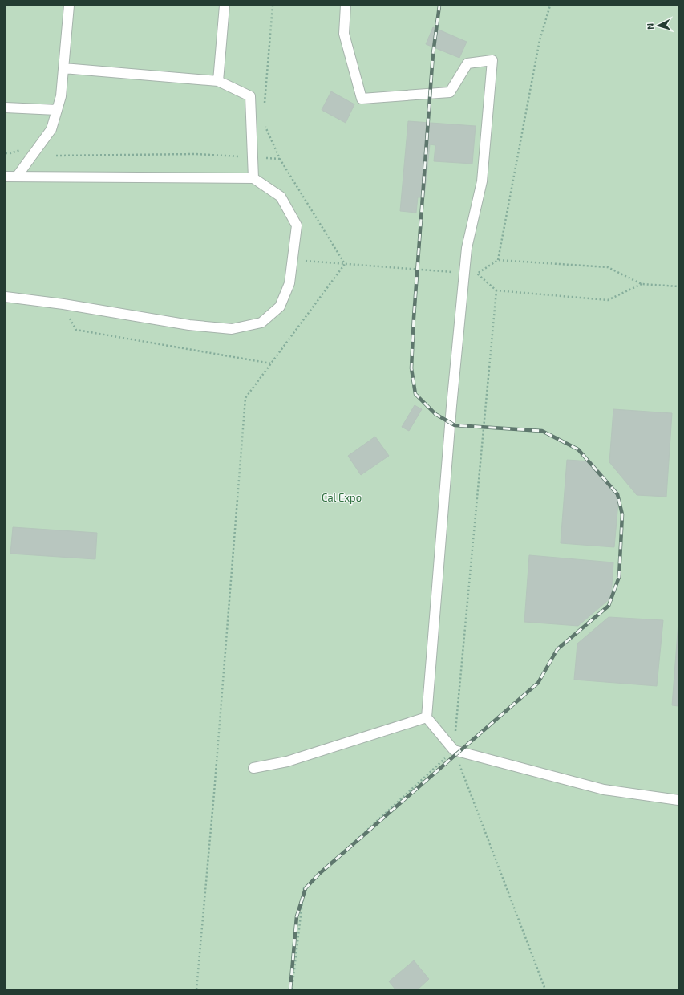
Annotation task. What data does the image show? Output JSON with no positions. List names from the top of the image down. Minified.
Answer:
{"parks":["Cal Expo"],"north":"left"}
